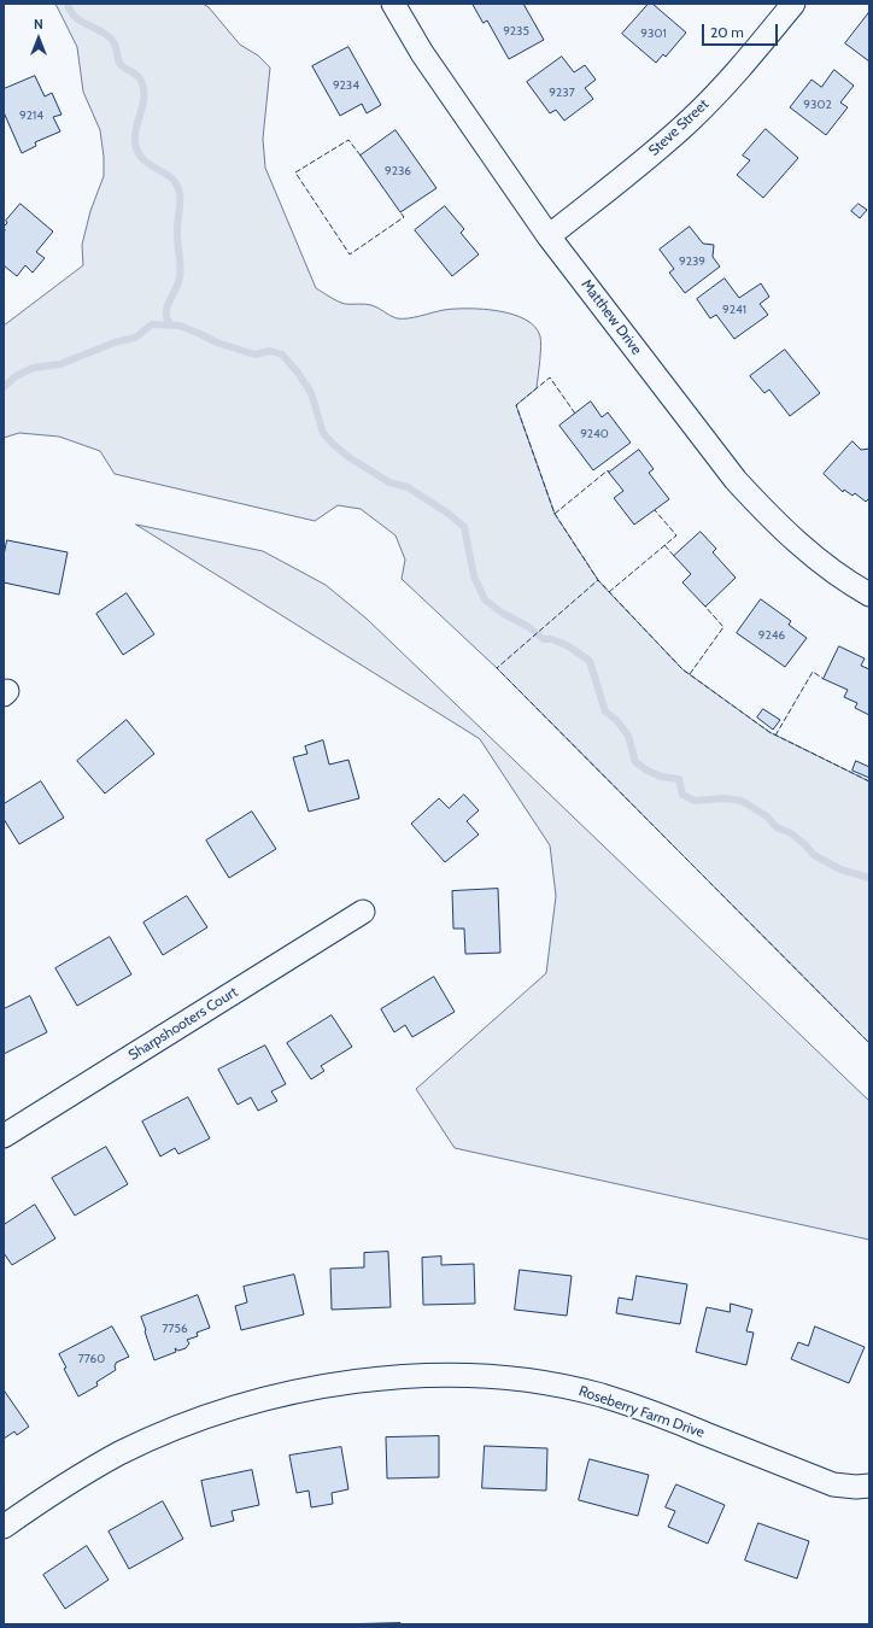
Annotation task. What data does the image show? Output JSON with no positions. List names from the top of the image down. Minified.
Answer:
{"streets":{"street":["Steve Street","Matthew Drive","Sharpshooters Court","Roseberry Farm Drive"]},"crossings":[["Steve Street","Matthew Drive"]],"house_numbers":["9235","9301","9234","9237","9302","9214","9236","9239","9241","9240","9246","7756","7760"],"scale_bar":"20 m","north":"top"}
